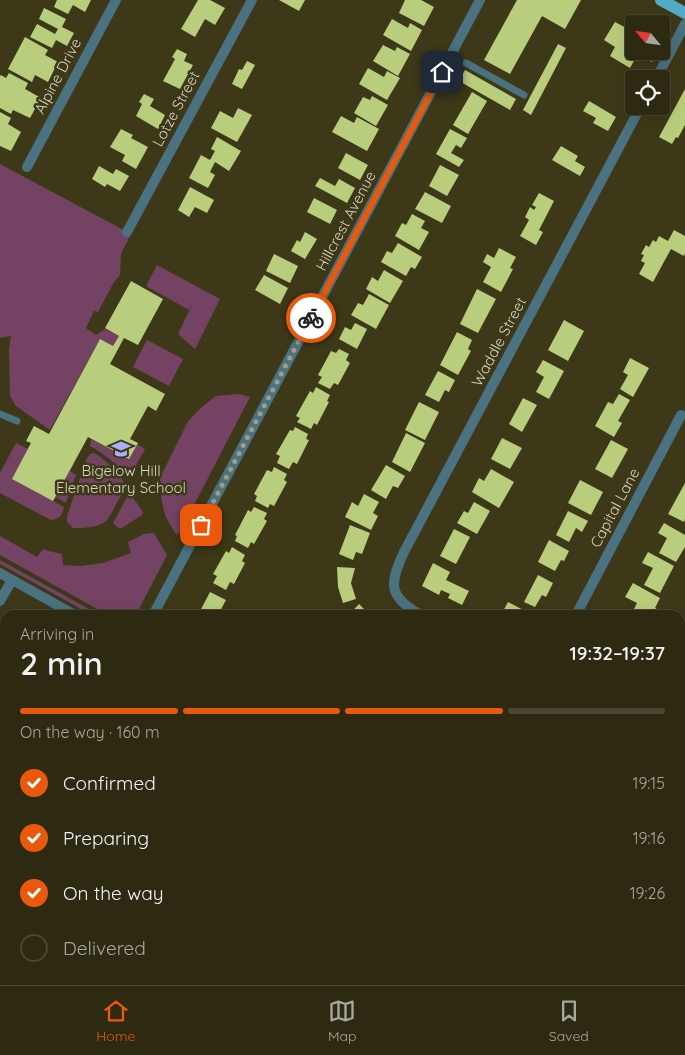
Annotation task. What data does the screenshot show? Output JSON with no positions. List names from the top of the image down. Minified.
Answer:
{"streets":{"street":["Alpine Drive","Lotze Street","Hillcrest Avenue","Waddle Street","Capital Lane"]},"places":{"school or university":["Bigelow Hill Elementary School"]},"north":"top left","page":{"heading":["2 min","Arriving in","19:32–19:37"],"bar":"On the way · 160 m","list":[["Confirmed","19:15"],["Preparing","19:16"],["On the way","19:26"],"Delivered"],"tabs":["Home","Map","Saved"]}}
